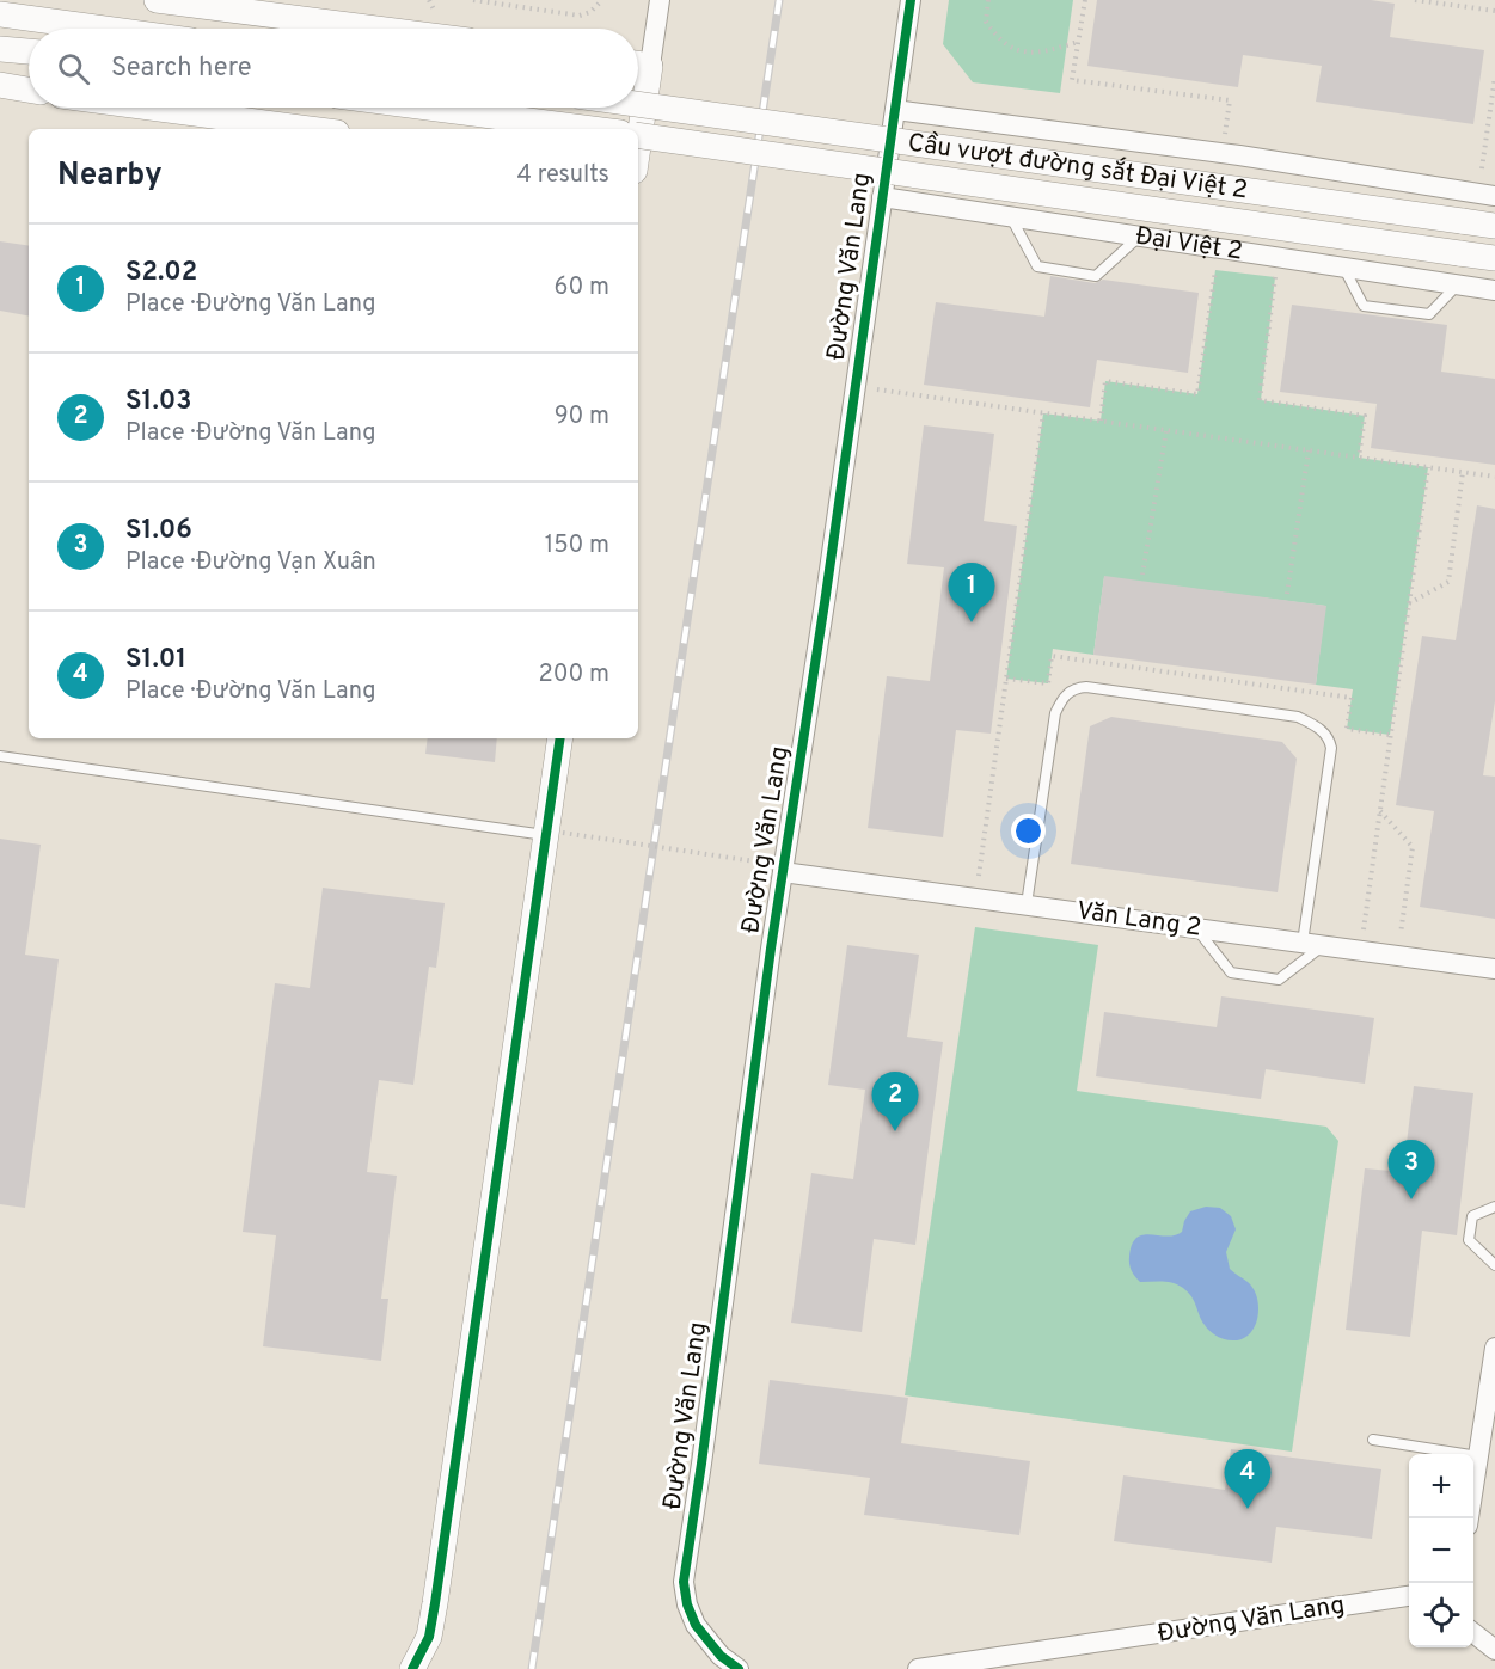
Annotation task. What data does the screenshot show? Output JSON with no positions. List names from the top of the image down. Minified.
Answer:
{"streets":{"street":["Cầu vượt đường sắt Đại Việt 2","Đại Việt 2","Đường Văn Lang","Văn Lang 2"]},"crossings":[["Đại Việt 2","Đường Văn Lang"],["Đường Văn Lang","Văn Lang 2"]],"page":{"search":"Search here","heading":["Nearby","4 results"],"list":[{"mark":"1","name":"S2.02","note":"Place · Đường Văn Lang","value":"60 m"},{"mark":"2","name":"S1.03","note":"Place · Đường Văn Lang","value":"90 m"},{"mark":"3","name":"S1.06","note":"Place · Đường Vạn Xuân","value":"150 m"},{"mark":"4","name":"S1.01","note":"Place · Đường Văn Lang","value":"200 m"}],"pins":["1","2","3","4"],"map_buttons":["+","−"]}}
